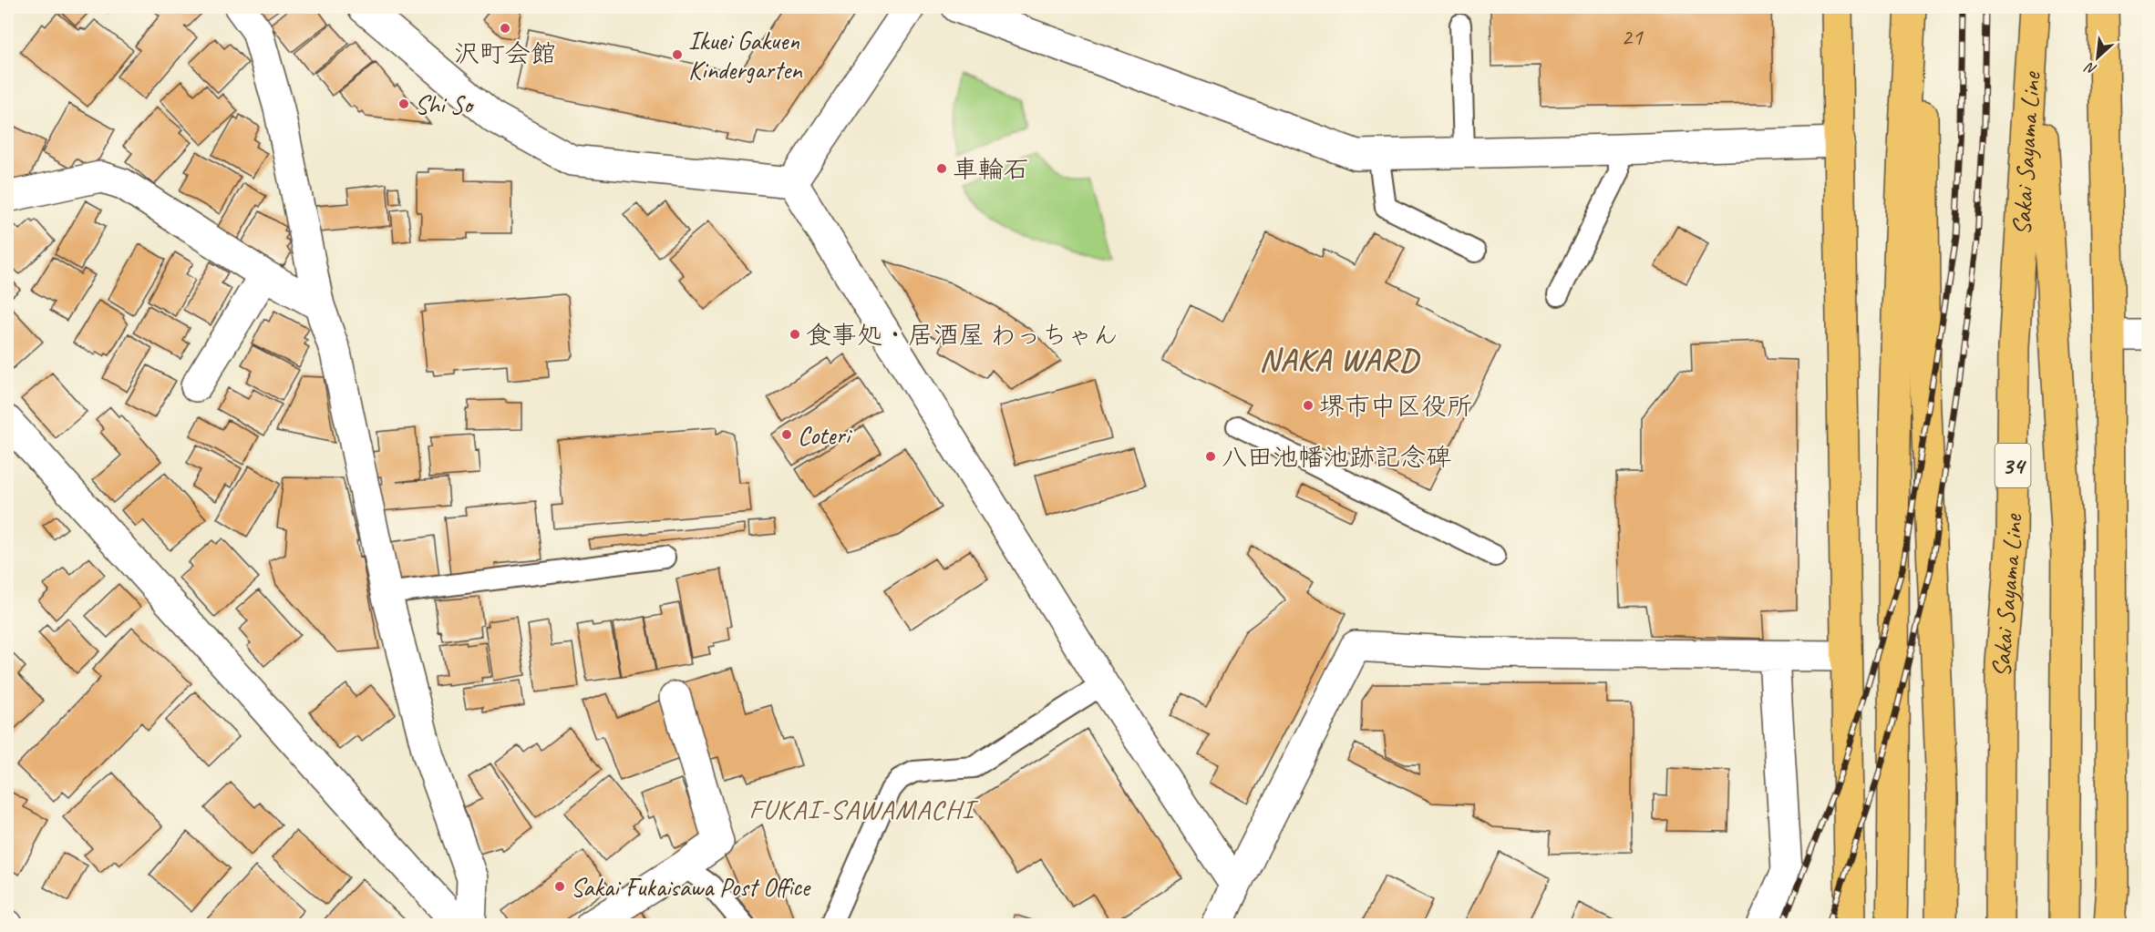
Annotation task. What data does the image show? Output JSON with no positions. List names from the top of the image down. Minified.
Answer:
{"streets":{"main road":["Sakai Sayama Line","34"]},"districts":["NAKA WARD","FUKAI-SAWAMACHI"],"places":["沢町会館","Ikuei Gakuen Kindergarten","Shi So","車輪石","食事処・居酒屋 わっちゃん","堺市中区役所","Coteri","八田池幡池跡記念碑","Sakai Fukaisawa Post Office"],"house_numbers":["21"],"north":"bottom left"}
